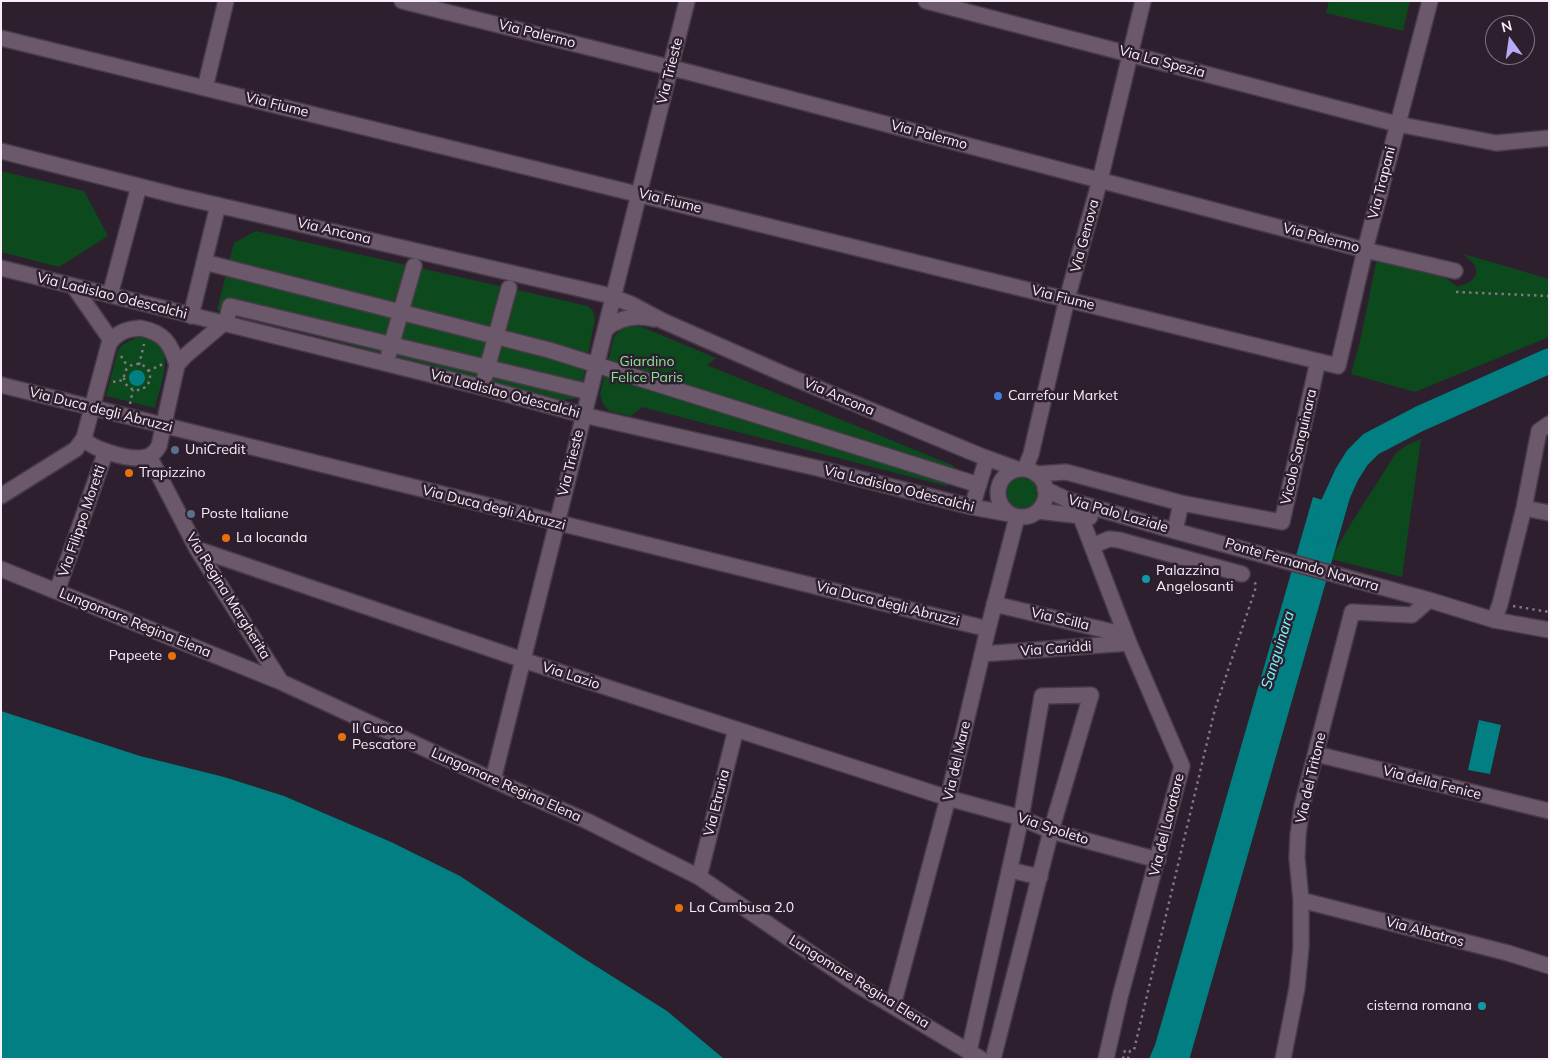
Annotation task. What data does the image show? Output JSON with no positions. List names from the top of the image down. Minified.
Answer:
{"streets":{"street":["Via Palermo","Via La Spezia","Via Trieste","Via Fiume","Via Trapani","Via Ancona","Via Genova","Via Ladislao Odescalchi","Via Duca degli Abruzzi","Vicolo Sanguinara","Via Palo Laziale","Via Filippo Moretti","Ponte Fernando Navarra","Via Regina Margherita","Via Scilla","Lungomare Regina Elena","Via Cariddi","Via Lazio","Via del Mare","Via del Tritone","Via della Fenice","Via Etruria","Via del Lavatore","Via Spoleto","Via Albatros"]},"crossings":[["Via Palermo","Via Trieste"],["Via Palermo","Via Trapani"],["Via Palermo","Via Genova"],["Via La Spezia","Via Trapani"],["Via La Spezia","Via Genova"],["Via Trieste","Via Fiume"],["Via Trieste","Via Ancona"],["Via Trieste","Via Ladislao Odescalchi"],["Via Trieste","Via Duca degli Abruzzi"],["Via Trieste","Lungomare Regina Elena"],["Via Trieste","Via Lazio"],["Via Fiume","Via Trapani"],["Via Fiume","Via Genova"],["Via Fiume","Vicolo Sanguinara"],["Via Ancona","Via Genova"],["Via Ancona","Via Ladislao Odescalchi"],["Via Ancona","Via Palo Laziale"],["Via Ancona","Via del Mare"],["Via Genova","Via Ladislao Odescalchi"],["Via Genova","Via Palo Laziale"],["Via Genova","Via del Mare"],["Via Ladislao Odescalchi","Via Palo Laziale"],["Via Ladislao Odescalchi","Via del Mare"],["Via Duca degli Abruzzi","Via del Mare"],["Via Palo Laziale","Ponte Fernando Navarra"],["Via Palo Laziale","Via del Mare"],["Via Palo Laziale","Via del Lavatore"],["Via Filippo Moretti","Lungomare Regina Elena"],["Ponte Fernando Navarra","Via del Tritone"],["Via Regina Margherita","Lungomare Regina Elena"],["Via Regina Margherita","Via Lazio"],["Via Scilla","Via Cariddi"],["Via Scilla","Via del Mare"],["Via Scilla","Via del Lavatore"],["Lungomare Regina Elena","Via del Mare"],["Lungomare Regina Elena","Via Etruria"],["Via Cariddi","Via del Mare"],["Via Cariddi","Via del Lavatore"],["Via Lazio","Via del Mare"],["Via Lazio","Via Etruria"],["Via Lazio","Via Spoleto"],["Via del Mare","Via Spoleto"],["Via del Tritone","Via della Fenice"],["Via del Tritone","Via Albatros"],["Via del Lavatore","Via Spoleto"]],"water":["Sanguinara"],"parks":["Giardino Felice Paris"],"places":["Carrefour Market","UniCredit","Trapizzino","Poste Italiane","La locanda","Palazzina Angelosanti","Papeete","Il Cuoco Pescatore","La Cambusa 2.0","cisterna romana"],"north":"top"}
